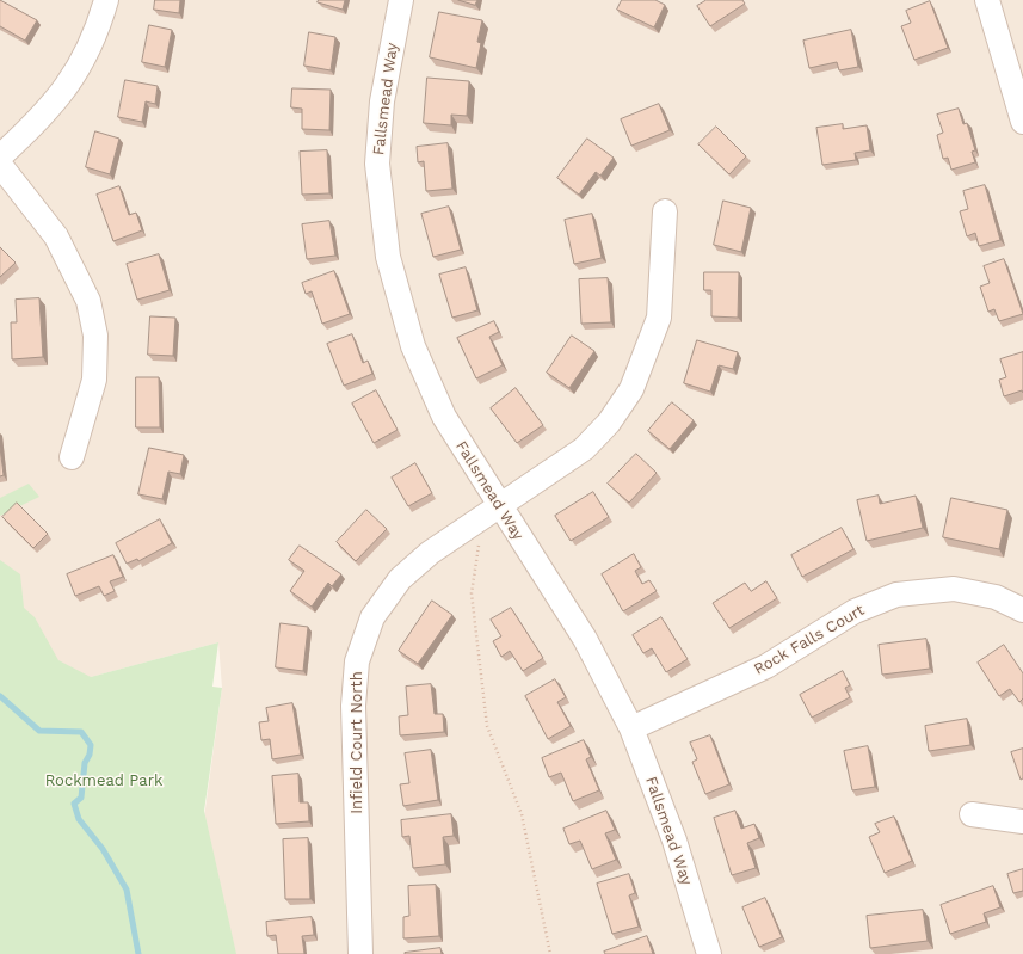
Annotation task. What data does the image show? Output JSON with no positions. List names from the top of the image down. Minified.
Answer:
{"streets":{"street":["Fallsmead Way","Rock Falls Court","Infield Court North"]},"crossings":[["Fallsmead Way","Rock Falls Court"],["Fallsmead Way","Infield Court North"]],"parks":["Rockmead Park"]}
